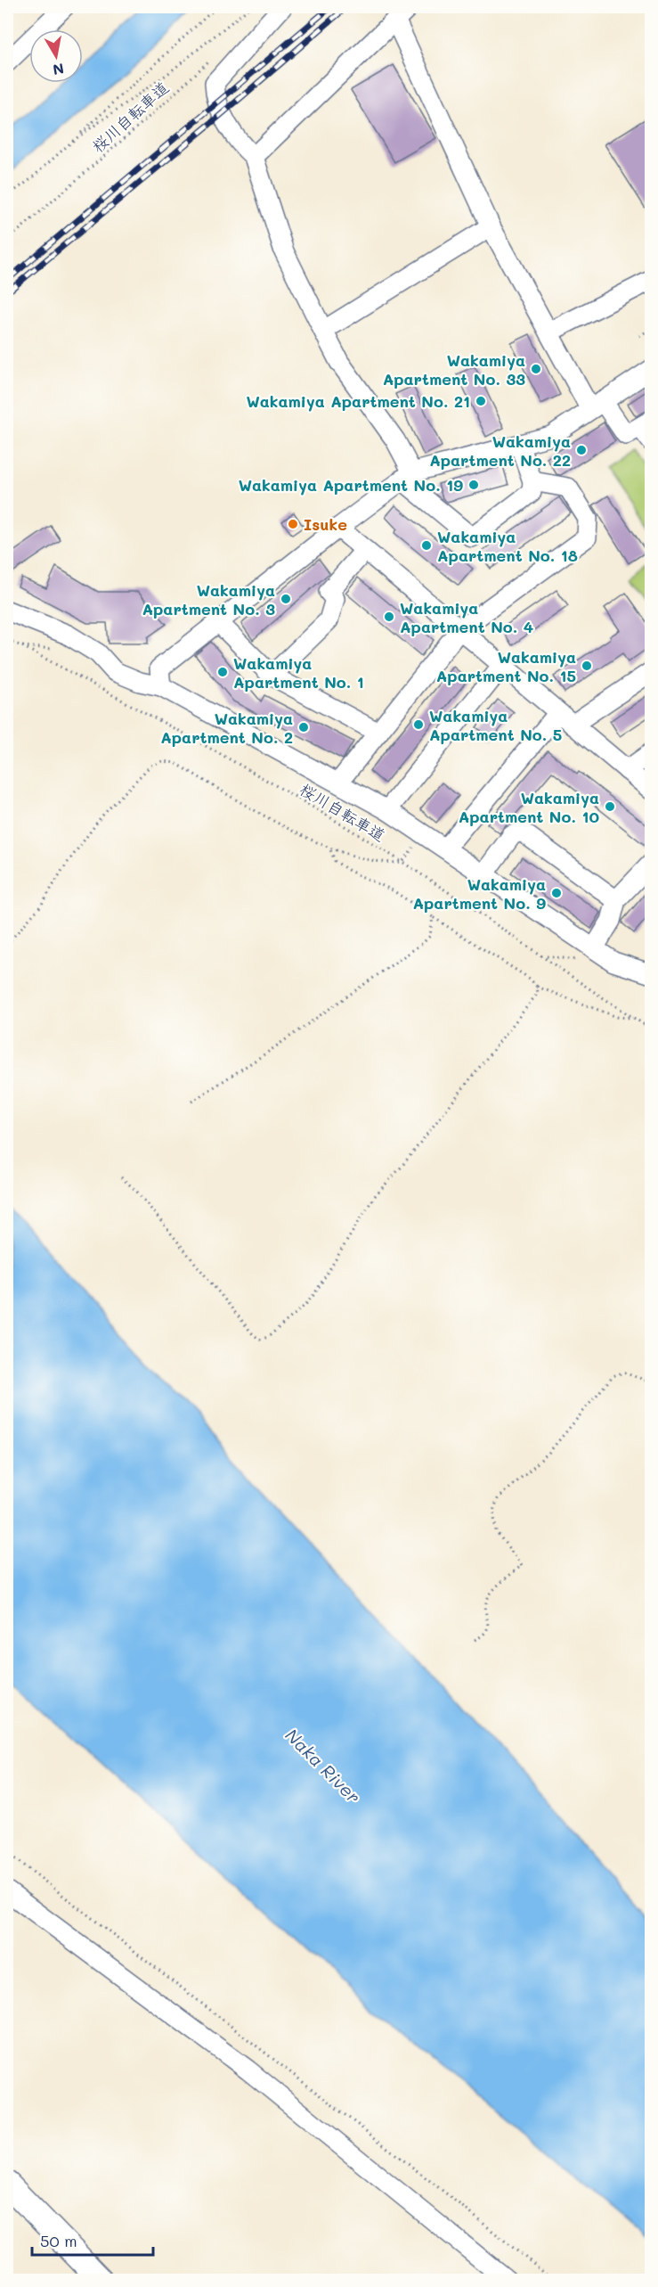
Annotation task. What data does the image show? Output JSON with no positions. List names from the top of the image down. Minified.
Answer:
{"streets":{"path":["桜川自転車道"]},"water":["Naka River"],"places":["Wakamiya Apartment No. 33","Wakamiya Apartment No. 21","Wakamiya Apartment No. 22","Wakamiya Apartment No. 19","Isuke","Wakamiya Apartment No. 18","Wakamiya Apartment No. 3","Wakamiya Apartment No. 4","Wakamiya Apartment No. 15","Wakamiya Apartment No. 1","Wakamiya Apartment No. 5","Wakamiya Apartment No. 2","Wakamiya Apartment No. 10","Wakamiya Apartment No. 9"],"scale_bar":"50 m","north":"bottom"}
